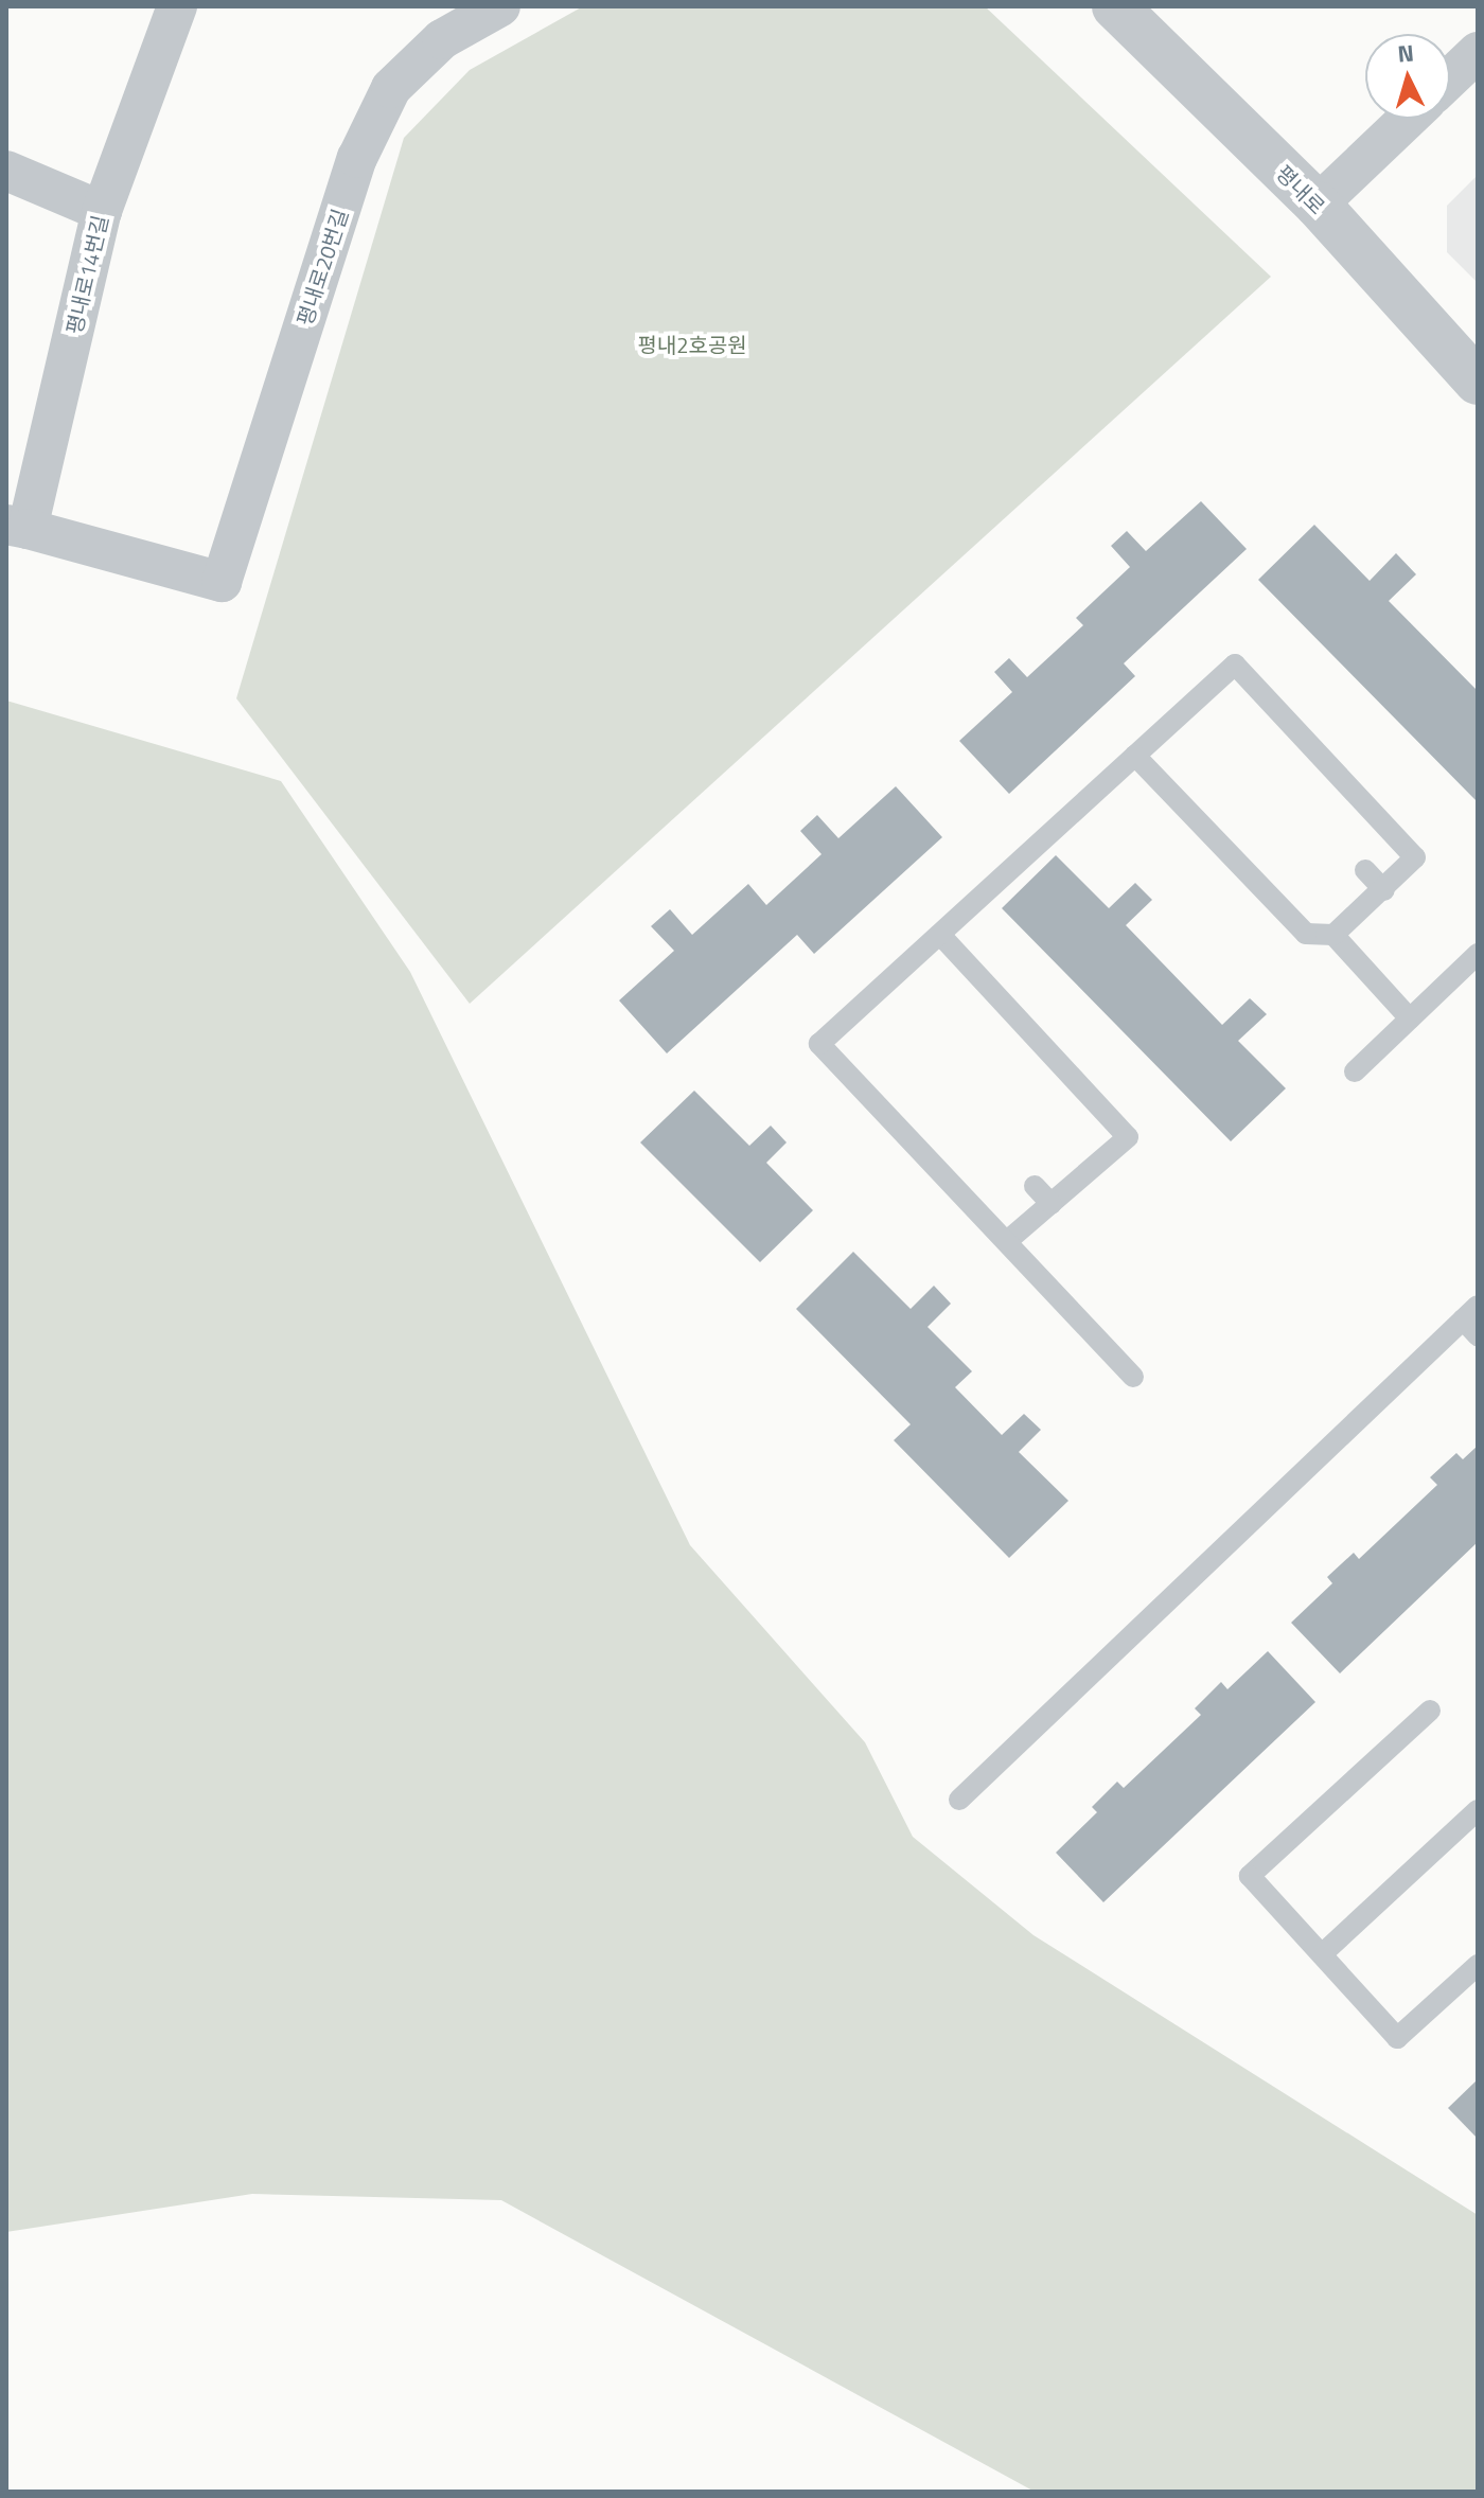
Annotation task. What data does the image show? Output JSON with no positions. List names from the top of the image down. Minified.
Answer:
{"streets":{"street":["평내로","평내로20번길","평내로14번길"]},"crossings":[["평내로20번길","평내로14번길"]],"parks":["평내2호공원"],"north":"top"}
